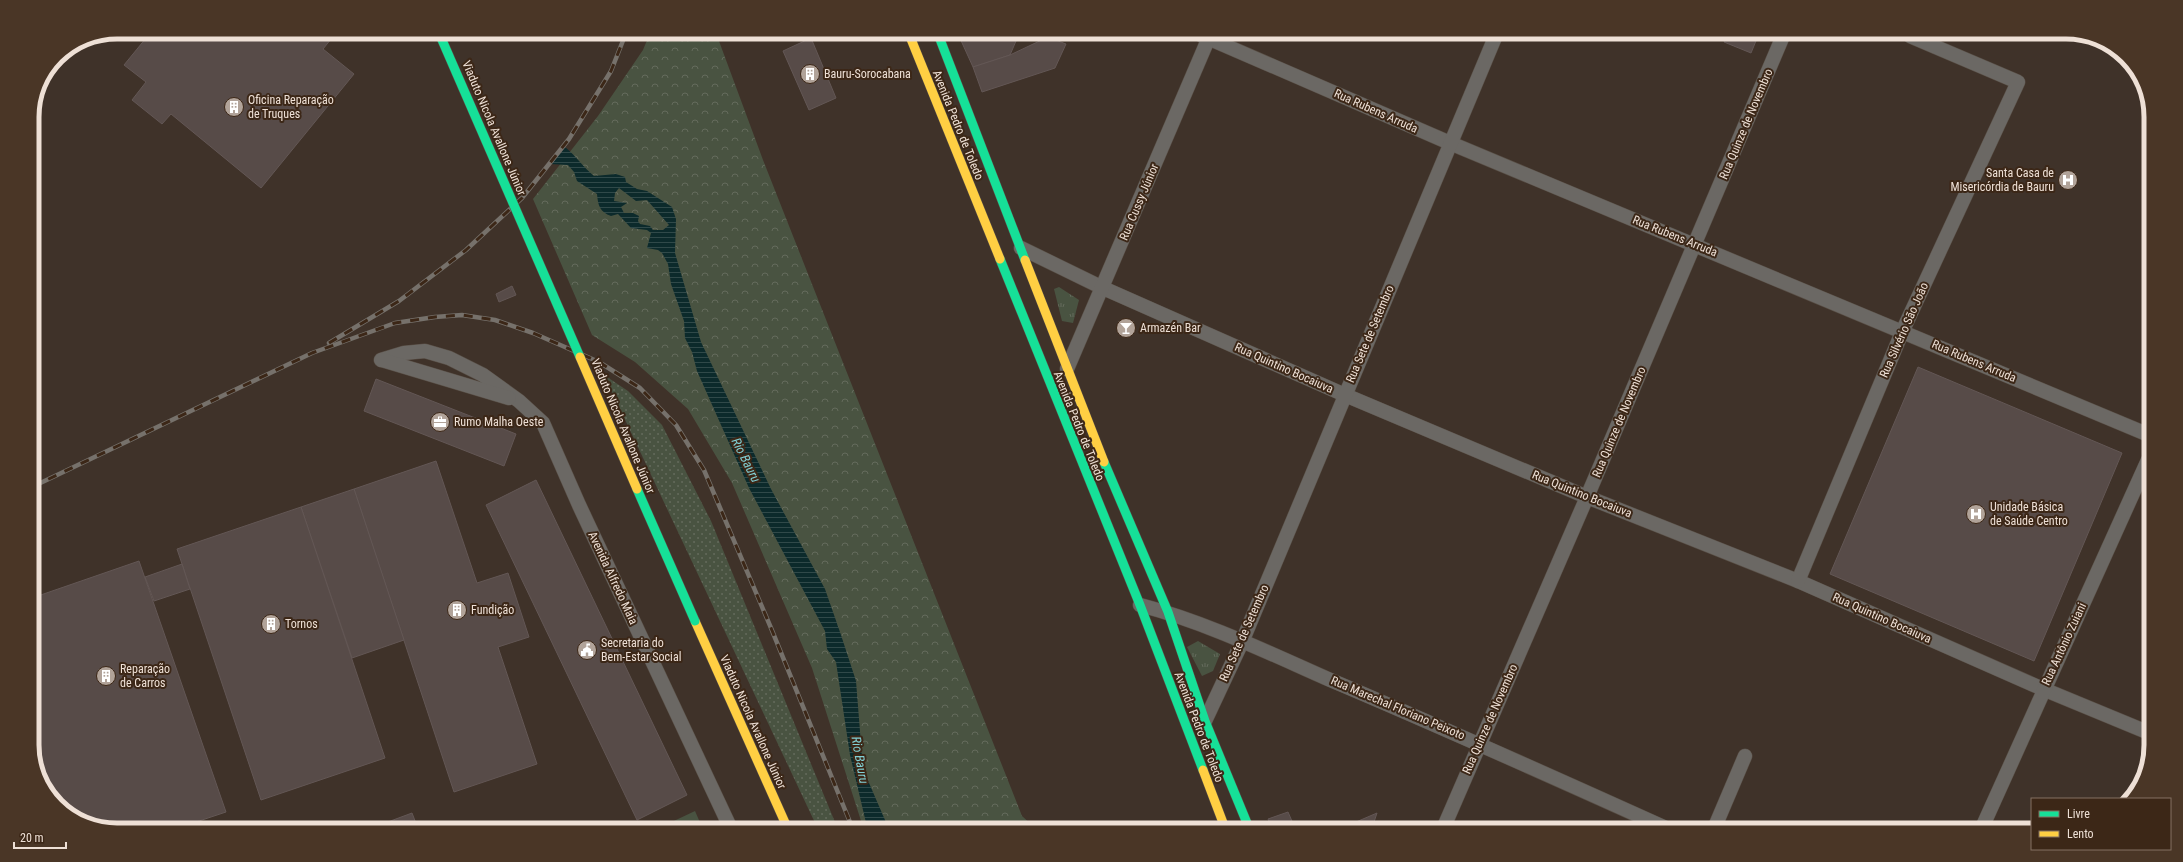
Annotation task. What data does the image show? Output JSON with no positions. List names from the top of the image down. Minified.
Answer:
{"streets":{"main road":["Avenida Pedro de Toledo","Viaduto Nicola Avallone Júnior"],"street":["Rua Rubens Arruda","Rua Quinze de Novembro","Rua Cussy Júnior","Rua Silvério São João","Rua Sete de Setembro","Rua Quintino Bocaiuva","Avenida Alfredo Maia","Rua Antônio Zuiani","Rua Marechal Floriano Peixoto"]},"crossings":[["Rua Rubens Arruda","Rua Quinze de Novembro"],["Rua Rubens Arruda","Rua Silvério São João"],["Rua Rubens Arruda","Rua Sete de Setembro"],["Rua Quinze de Novembro","Rua Quintino Bocaiuva"],["Rua Quinze de Novembro","Rua Marechal Floriano Peixoto"],["Avenida Pedro de Toledo","Rua Cussy Júnior"],["Avenida Pedro de Toledo","Rua Sete de Setembro"],["Avenida Pedro de Toledo","Rua Quintino Bocaiuva"],["Avenida Pedro de Toledo","Rua Marechal Floriano Peixoto"],["Rua Cussy Júnior","Rua Quintino Bocaiuva"],["Rua Silvério São João","Rua Quintino Bocaiuva"],["Rua Sete de Setembro","Rua Quintino Bocaiuva"],["Rua Sete de Setembro","Rua Marechal Floriano Peixoto"],["Rua Quintino Bocaiuva","Rua Antônio Zuiani"]],"water":["Rio Bauru"],"places":{"building":["Bauru-Sorocabana","Oficina Reparação de Truques","Fundição","Tornos","Reparação de Carros"],"hospital":["Santa Casa de Misericórdia de Bauru","Unidade Básica de Saúde Centro"],"bar":["Armazén Bar"],"office":["Rumo Malha Oeste"],"public building":["Secretaria do Bem-Estar Social"]},"legend":["Livre","Lento"],"scale_bar":"20 m"}
